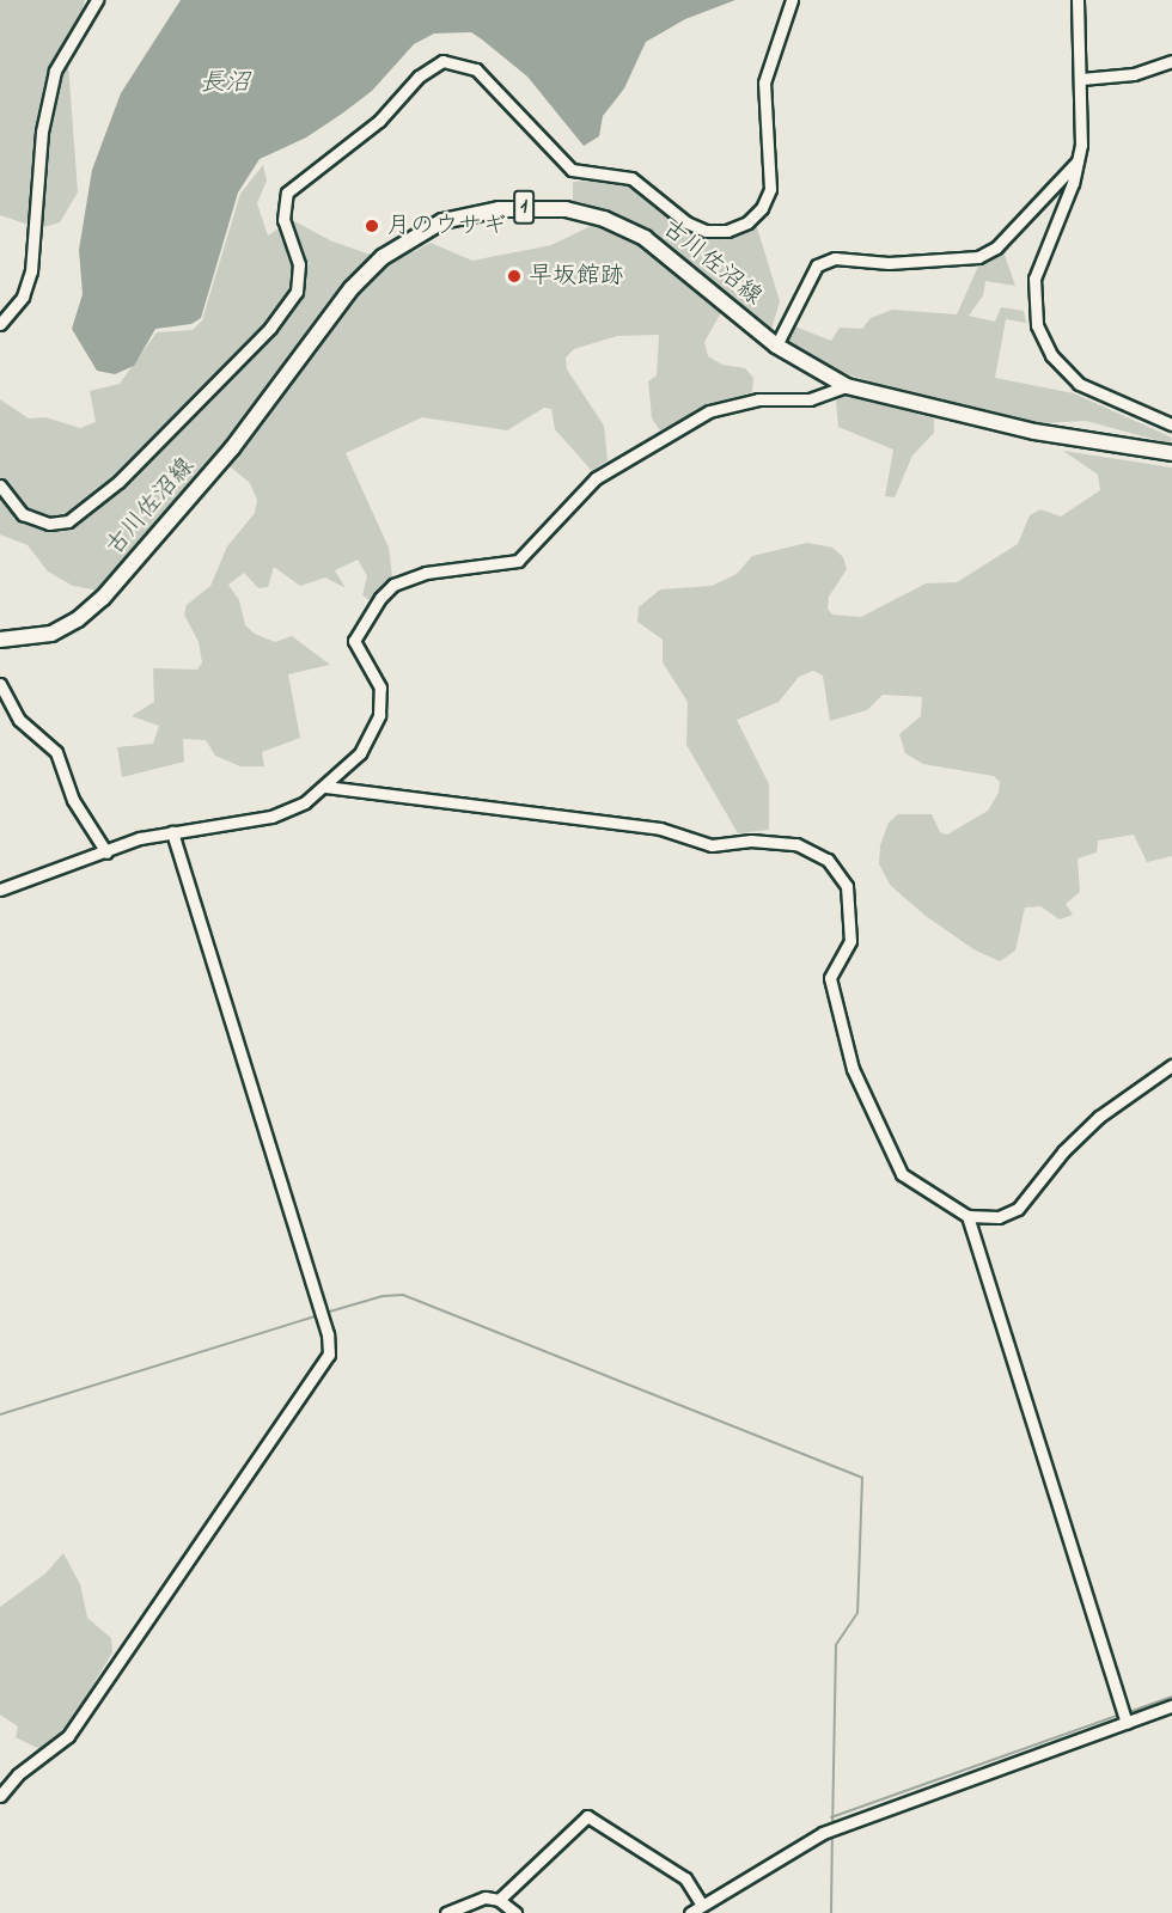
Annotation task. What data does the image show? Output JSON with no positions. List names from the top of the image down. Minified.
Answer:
{"streets":{"main road":["1","古川佐沼線"]},"water":["長沼"],"places":["月のウサギ","早坂館跡"]}
